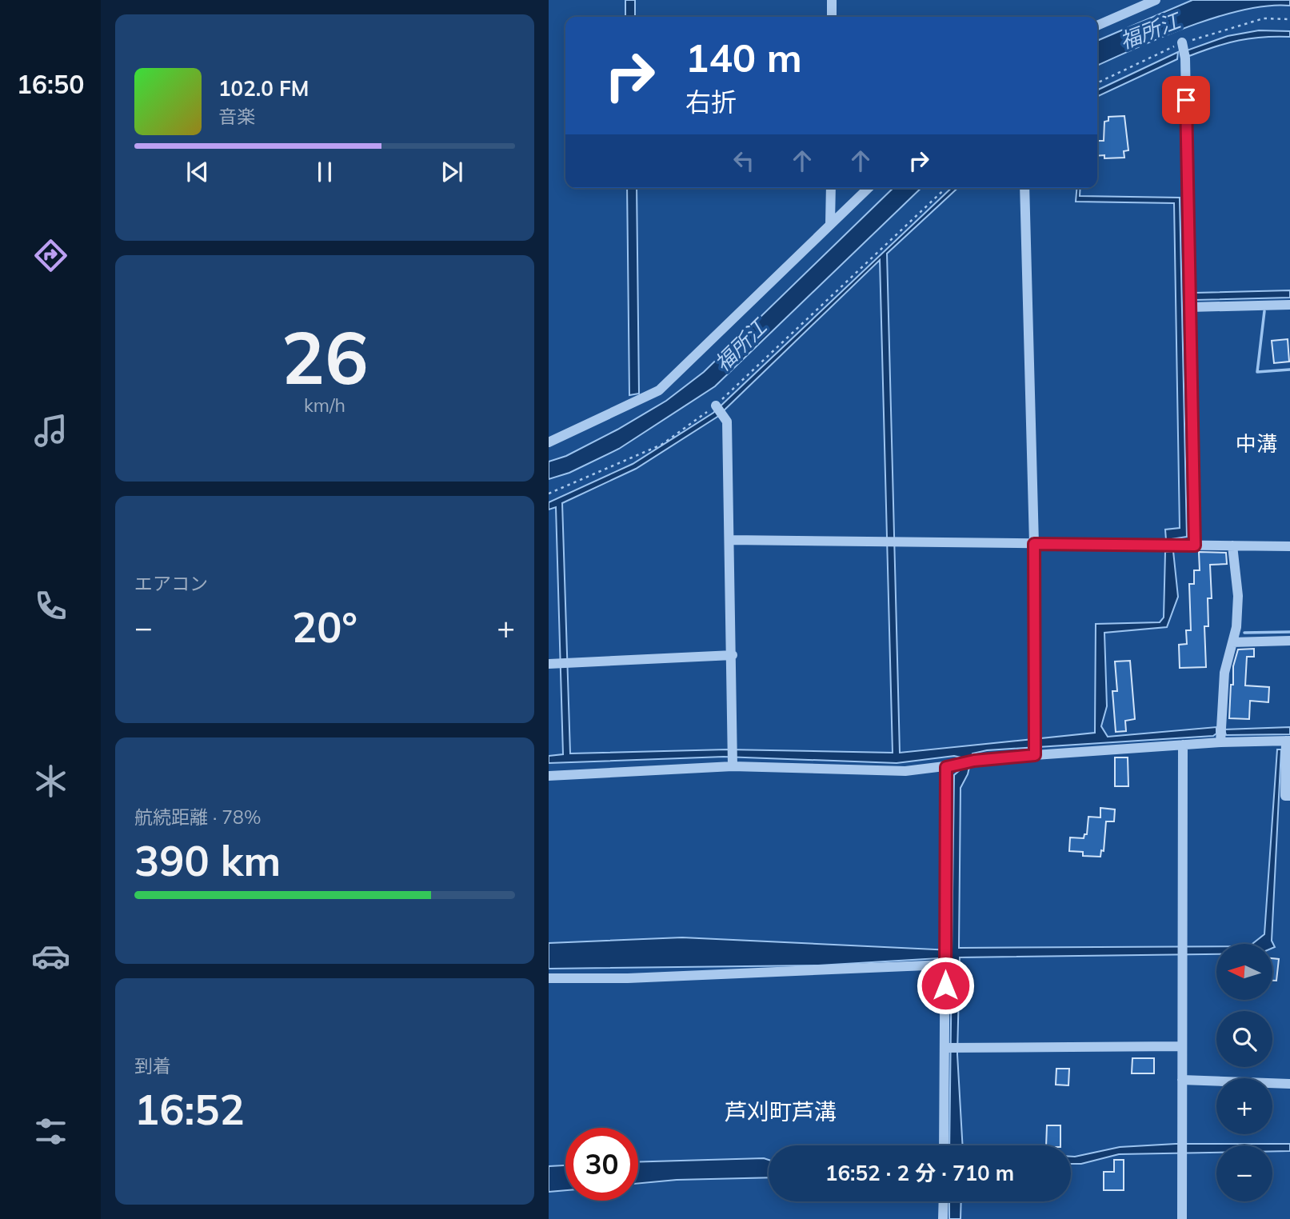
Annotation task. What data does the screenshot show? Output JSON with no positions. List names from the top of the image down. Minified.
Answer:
{"districts":["中溝","芦刈町芦溝"],"water":["福所江"],"north":"left","page":{"tabs":"16:50","turn":["140 m","右折"],"song":["102.0 FM","音楽"],"tile":[["26","km/h"],"エアコン",["航続距離 · 78%","390 km"],["到着","16:52"]],"heat":["−","20°","+"],"map_buttons":["+","−"],"limit":"30","trip":"16:52 · 2 分 · 710 m"}}
